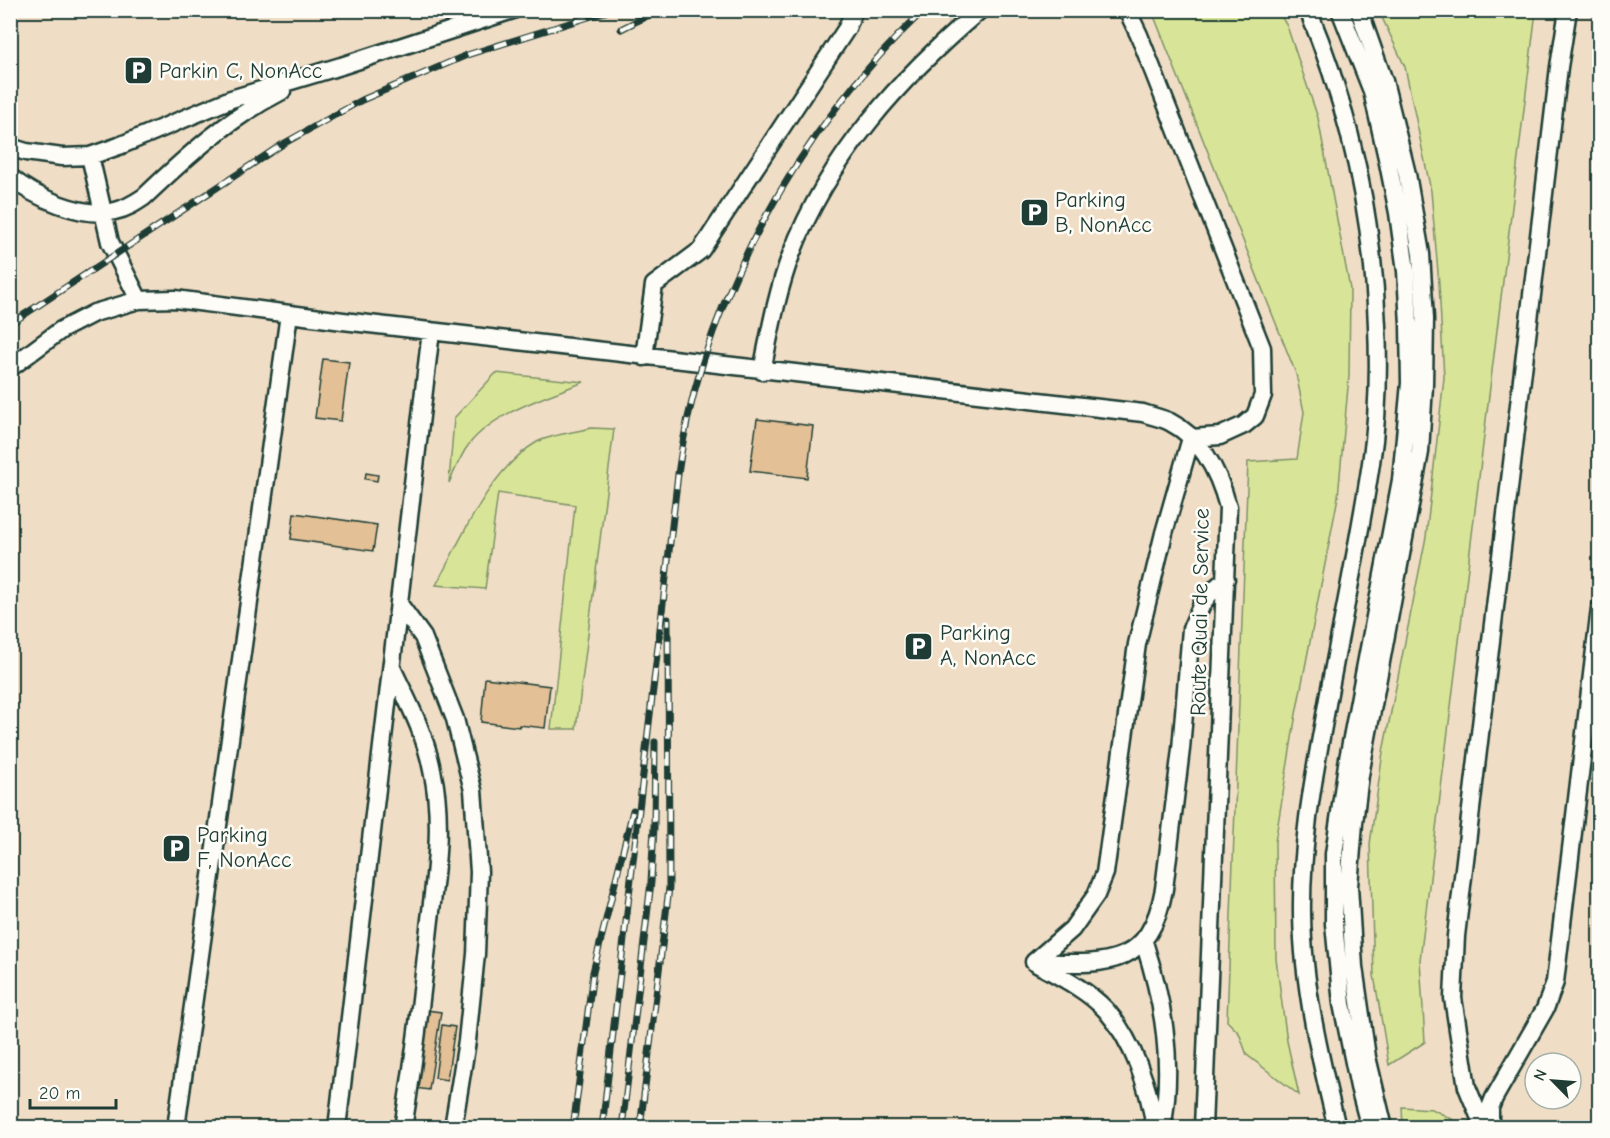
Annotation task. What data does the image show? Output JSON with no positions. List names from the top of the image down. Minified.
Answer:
{"streets":{"lane":["Route Quai de Service"]},"places":{"parking":["Parkin C, NonAcc","Parking B, NonAcc","Parking A, NonAcc","Parking F, NonAcc"]},"scale_bar":"20 m","north":"top left"}
